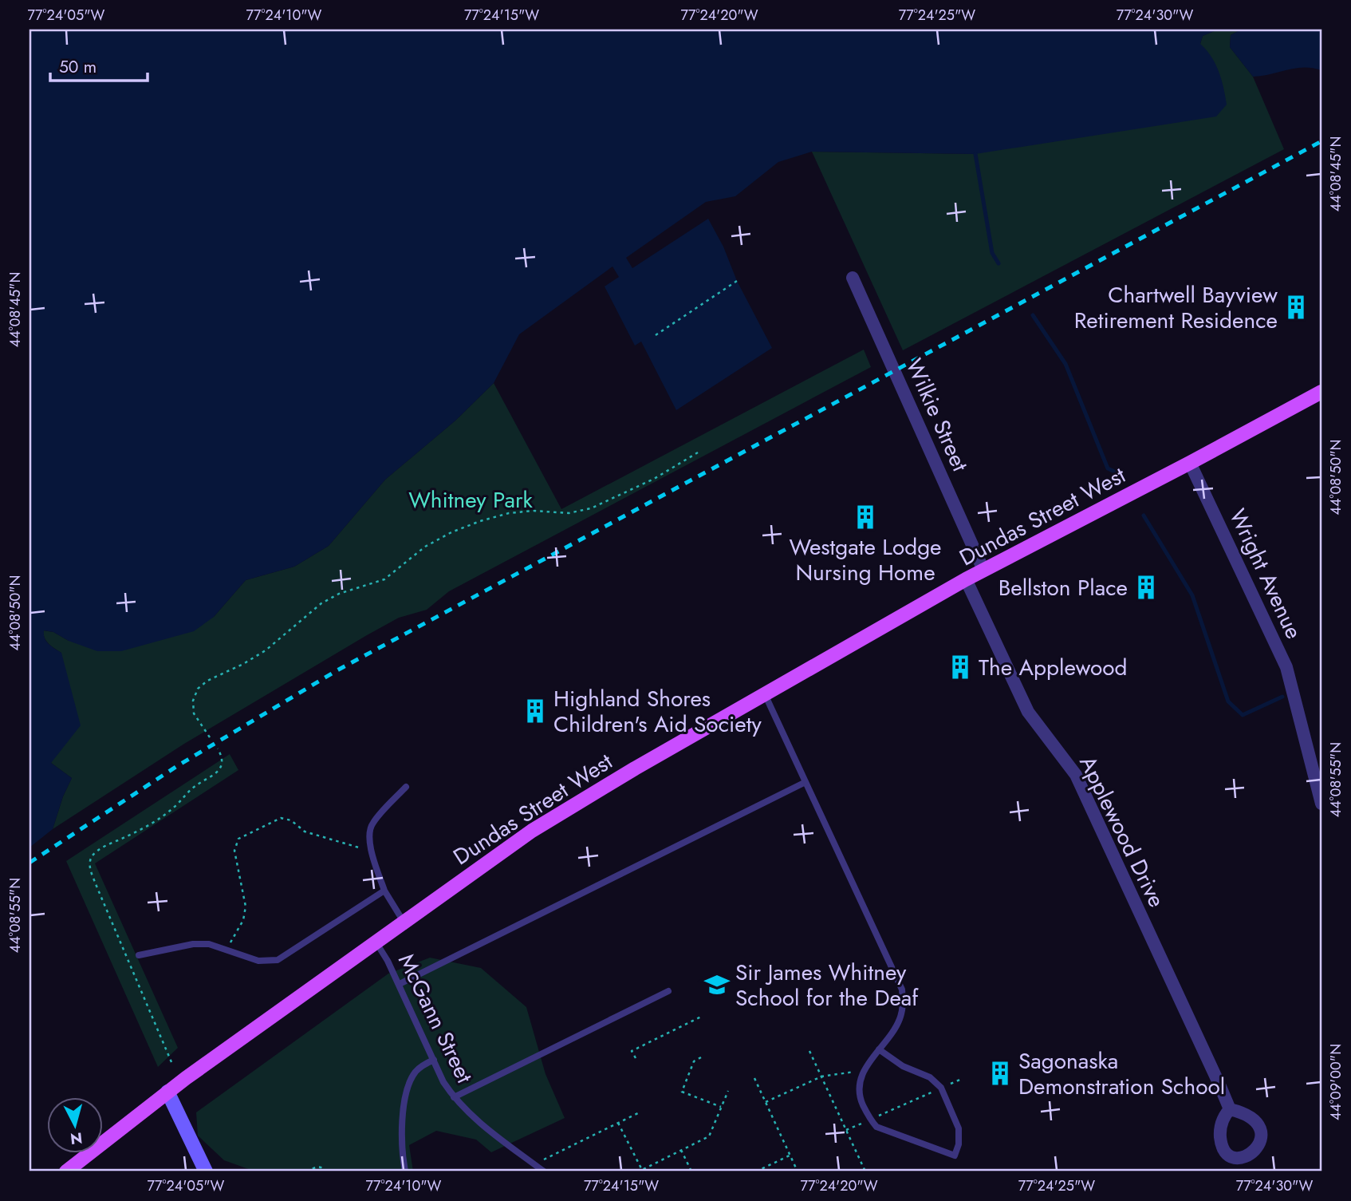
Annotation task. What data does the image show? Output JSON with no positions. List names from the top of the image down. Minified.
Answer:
{"streets":{"main road":["Dundas Street West"],"street":["Wilkie Street","Wright Avenue","Applewood Drive"],"lane":["McGann Street"]},"crossings":[["Wilkie Street","Dundas Street West"],["Dundas Street West","Wright Avenue"],["Dundas Street West","Applewood Drive"],["Dundas Street West","McGann Street"]],"parks":["Whitney Park"],"places":{"building":["Chartwell Bayview Retirement Residence","Westgate Lodge Nursing Home","Bellston Place","The Applewood","Highland Shores Children's Aid Society","Sagonaska Demonstration School"],"school or university":["Sir James Whitney School for the Deaf"]},"scale_bar":"50 m","north":"bottom","coordinates":["77°24'05\"W","77°24'10\"W","77°24'15\"W","77°24'20\"W","77°24'25\"W","77°24'30\"W","44°08'45\"N","44°08'50\"N","44°08'55\"N","44°09'00\"N"]}
